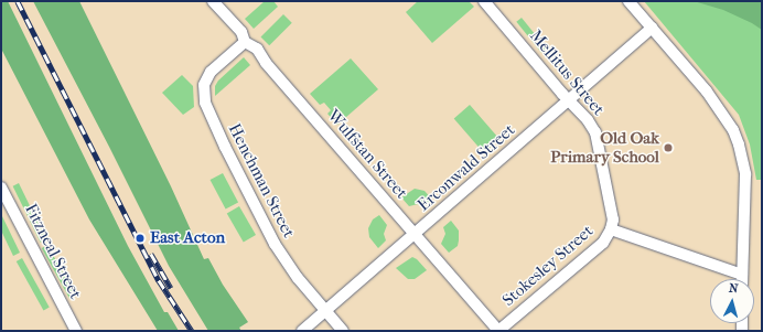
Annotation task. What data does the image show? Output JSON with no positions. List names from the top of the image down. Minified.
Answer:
{"streets":{"street":["Mellitus Street","Wulfstan Street","Erconwald Street","Henchman Street","Fitzneal Street","Stokesley Street"]},"crossings":[["Mellitus Street","Erconwald Street"],["Mellitus Street","Stokesley Street"],["Wulfstan Street","Erconwald Street"],["Wulfstan Street","Henchman Street"],["Wulfstan Street","Stokesley Street"],["Erconwald Street","Henchman Street"]],"places":["Old Oak Primary School","East Acton"],"north":"top"}
